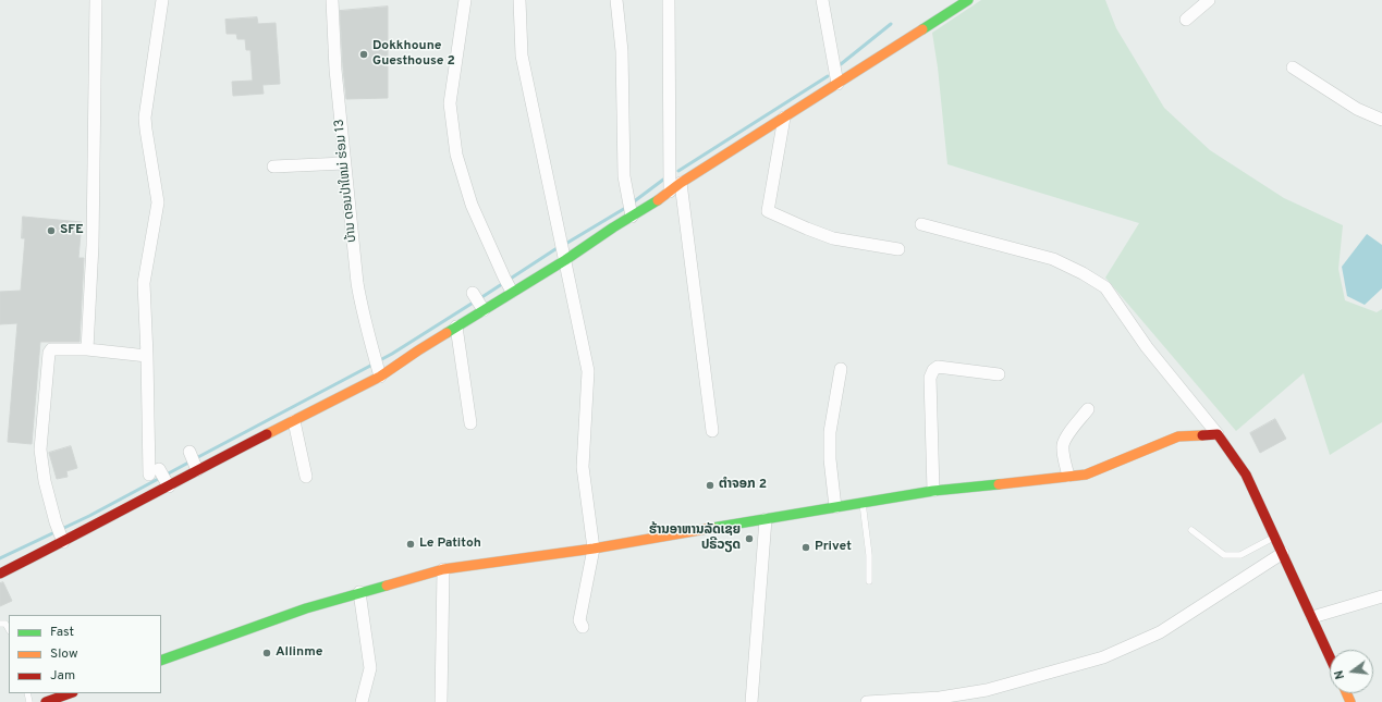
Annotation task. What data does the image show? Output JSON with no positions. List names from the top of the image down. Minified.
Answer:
{"streets":{"street":["ບ້ານ ດອນປ່າໃຫມ່ ຮ່ອມ 13"]},"places":["Dokkhoune Guesthouse 2","SFE","ຕຳຈອກ 2","ຮ້ານອາຫານລັດເຊຍ ປຣີວຽດ","Le Patitoh","Privet","Allinme"],"legend":["Fast","Slow","Jam"],"north":"left"}
